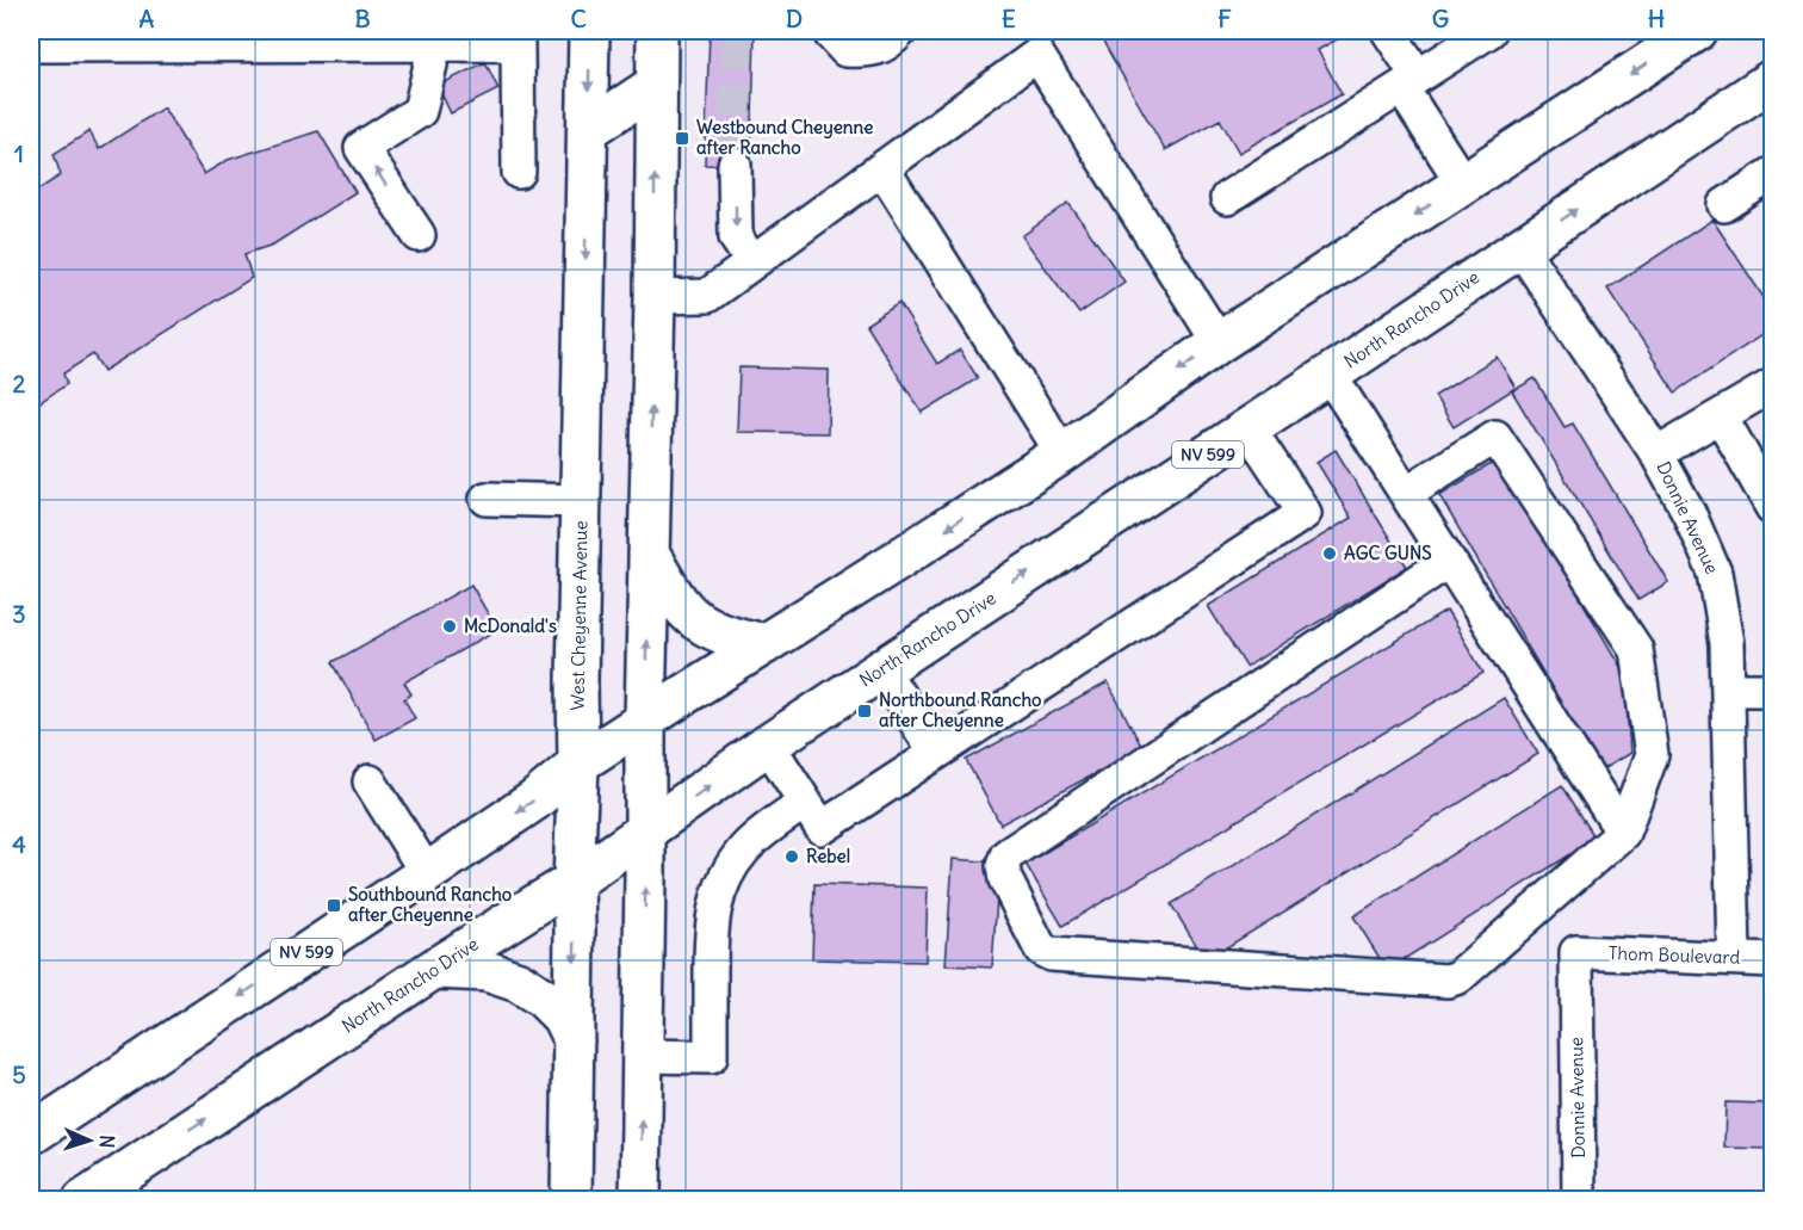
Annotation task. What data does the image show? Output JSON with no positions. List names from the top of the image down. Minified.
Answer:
{"streets":{"main road":["North Rancho Drive","NV 599","West Cheyenne Avenue"],"street":["Donnie Avenue","Thom Boulevard"]},"crossings":[["North Rancho Drive","Donnie Avenue"],["North Rancho Drive","West Cheyenne Avenue"],["NV 599","West Cheyenne Avenue"],["Donnie Avenue","Thom Boulevard"]],"places":{"transit":["Westbound Cheyenne after Rancho","Northbound Rancho after Cheyenne","Southbound Rancho after Cheyenne"],"other":["AGC GUNS","McDonald's","Rebel"]},"north":"right","grid":{"columns":["A","B","C","D","E","F","G","H"],"rows":["1","2","3","4","5"]}}
